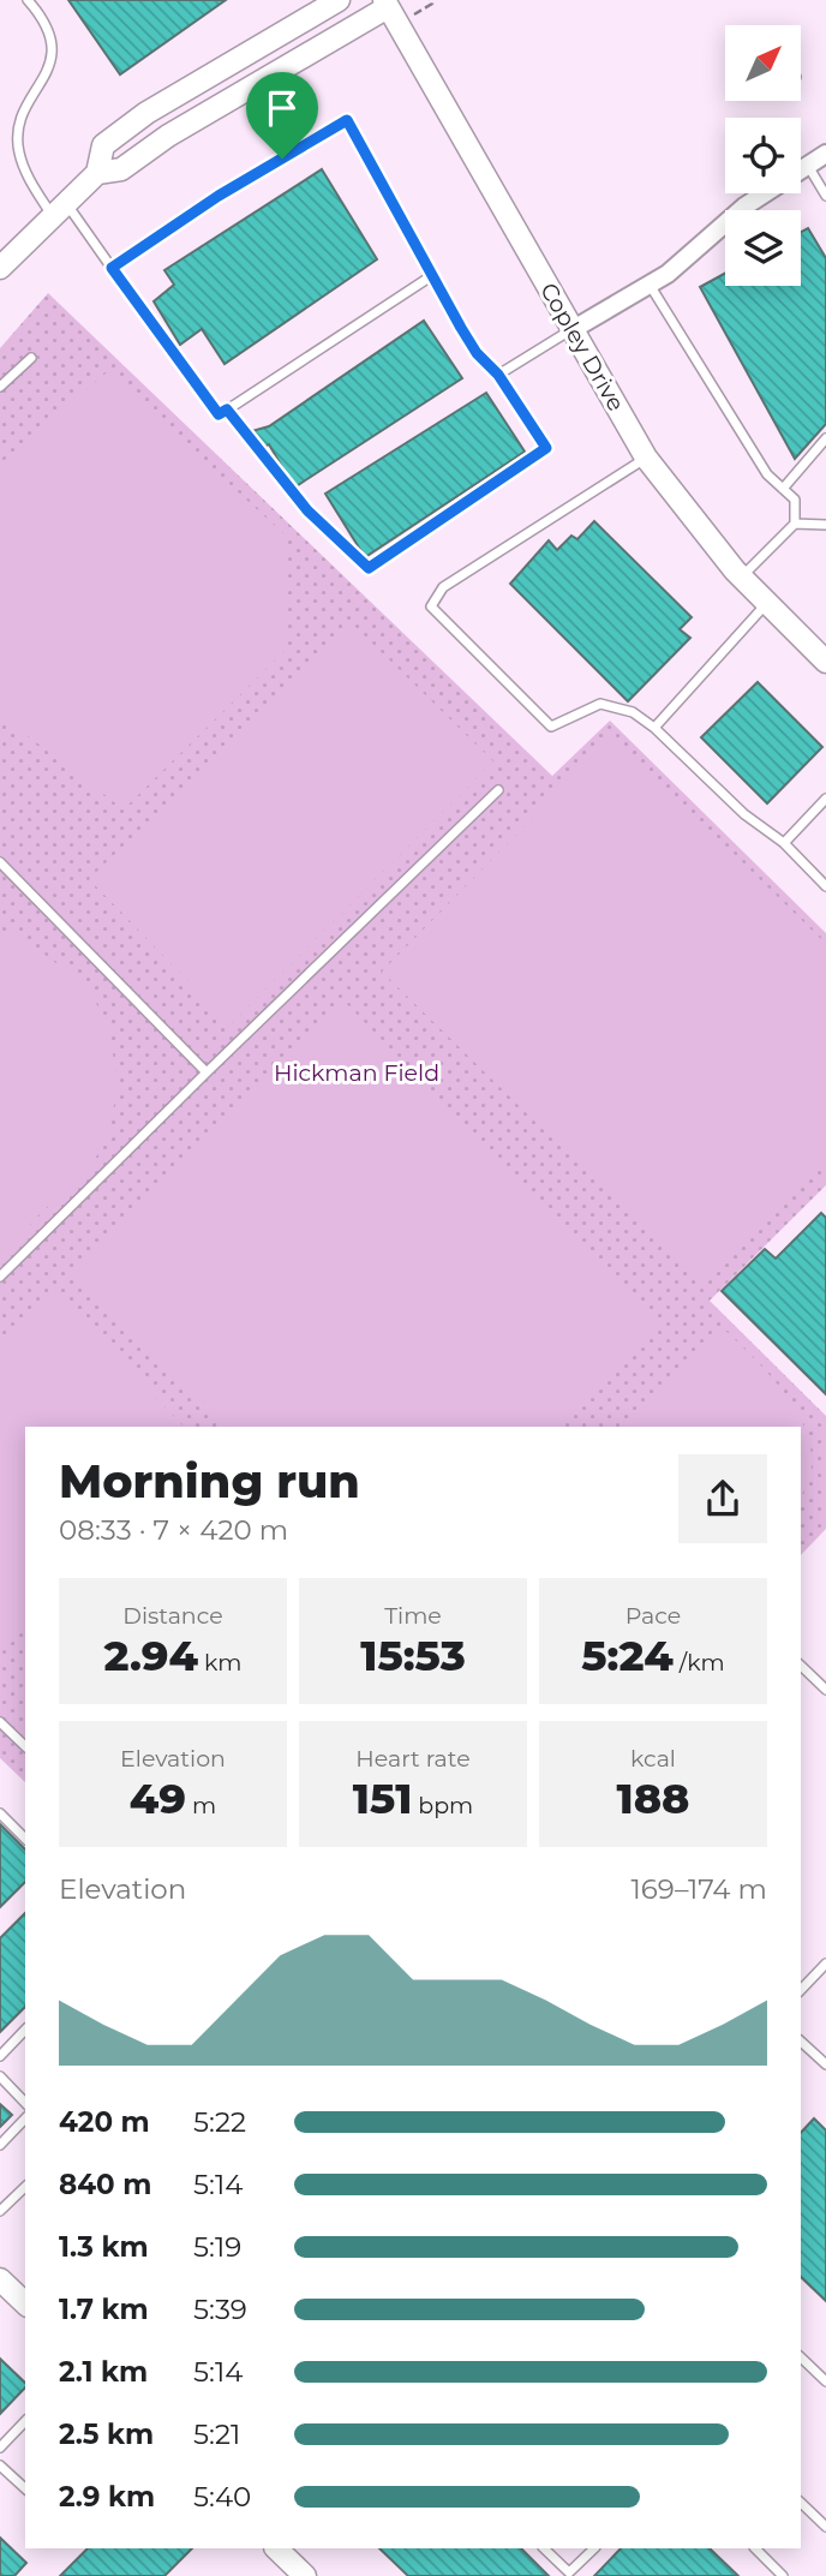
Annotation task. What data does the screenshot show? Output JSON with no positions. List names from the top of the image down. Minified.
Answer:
{"streets":{"street":["Copley Drive"]},"parks":["Hickman Field"],"north":"top right","page":{"heading":["Morning run","08:33 · 7 × 420 m"],"stats":[["Distance","2.94 km"],["Time","15:53"],["Pace","5:24 /km"],["Elevation","49 m"],["Heart rate","151 bpm"],["kcal","188"]],"chart":["Elevation","169–174 m"],"list":[{"name":"420 m","note":"5:22"},{"name":"840 m","note":"5:14"},{"name":"1.3 km","note":"5:19"},{"name":"1.7 km","note":"5:39"},{"name":"2.1 km","note":"5:14"},{"name":"2.5 km","note":"5:21"},{"name":"2.9 km","note":"5:40"}]}}
